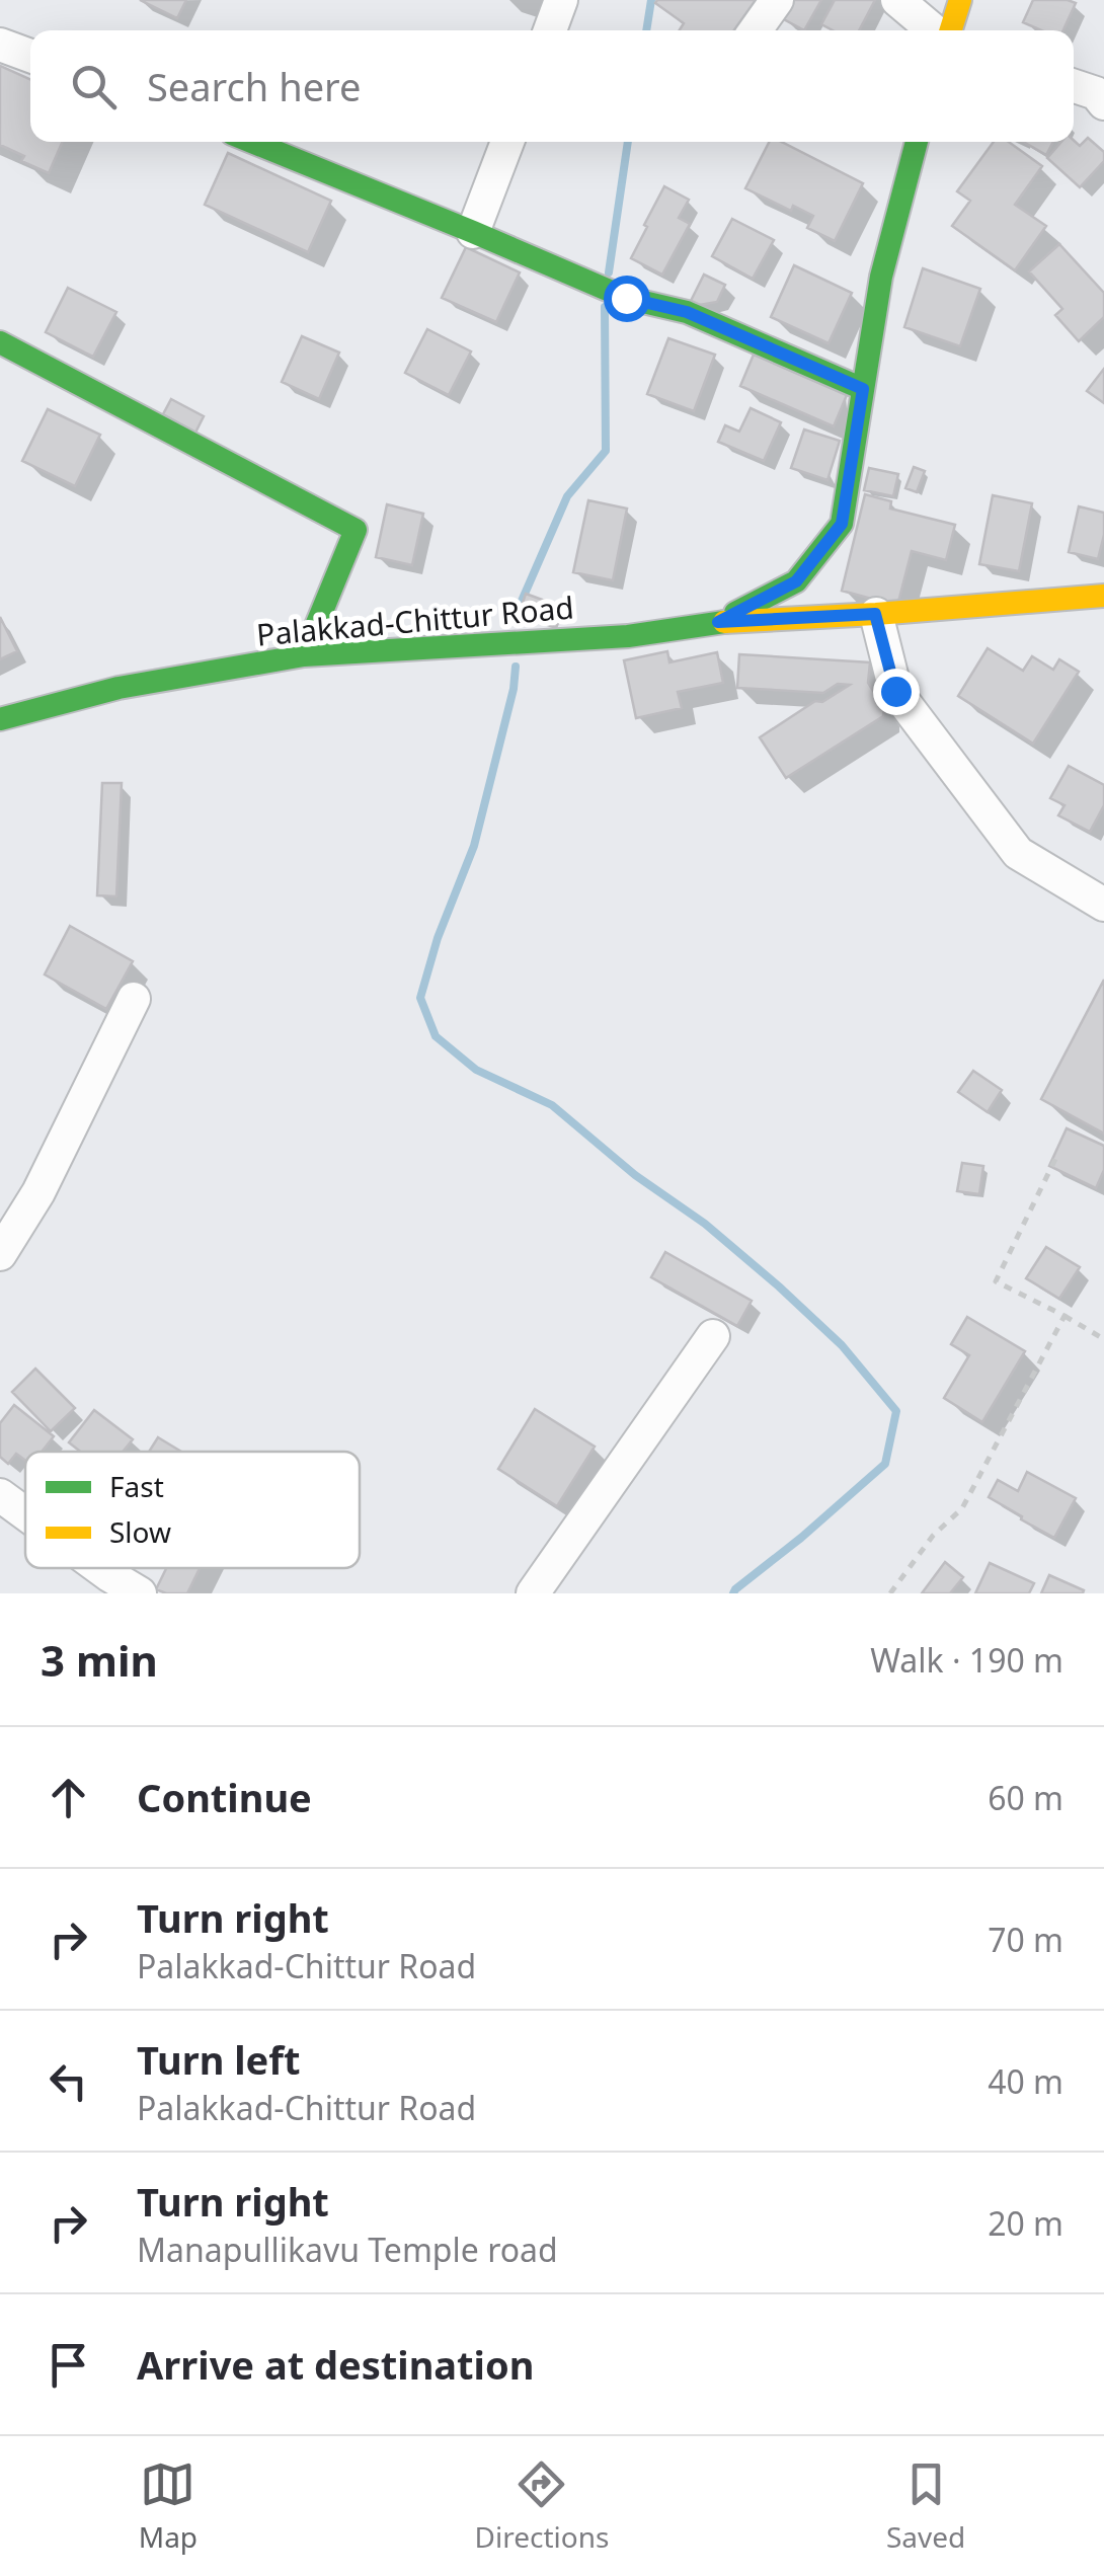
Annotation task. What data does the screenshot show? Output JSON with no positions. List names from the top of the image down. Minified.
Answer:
{"streets":{"main road":["Palakkad-Chittur Road"]},"legend":["Fast","Slow"],"page":{"search":"Search here","heading":["3 min","Walk · 190 m"],"list":[["Continue","60 m"],["Turn right","Palakkad-Chittur Road","70 m"],["Turn left","Palakkad-Chittur Road","40 m"],["Turn right","Manapullikavu Temple road","20 m"],"Arrive at destination"],"nav":["Map","Directions","Saved"]}}
